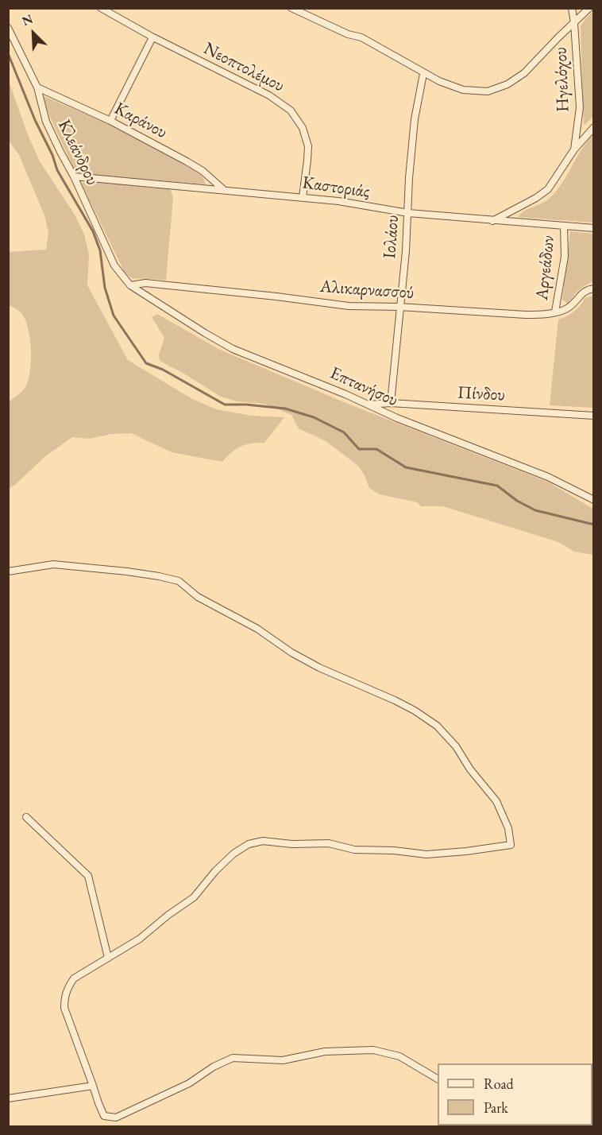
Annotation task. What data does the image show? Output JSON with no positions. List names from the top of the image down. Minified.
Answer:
{"streets":{"street":["Νεοπτολέμου","Ηγελόχου","Καράνου","Κλεάνδρου","Καστοριάς","Ιολάου","Αργεάδων","Αλικαρνασσού","Επτανήσου","Πίνδου"]},"crossings":[["Νεοπτολέμου","Καστοριάς"],["Καράνου","Κλεάνδρου"],["Καράνου","Καστοριάς"],["Κλεάνδρου","Καστοριάς"],["Κλεάνδρου","Αλικαρνασσού"],["Κλεάνδρου","Επτανήσου"],["Καστοριάς","Ιολάου"],["Καστοριάς","Αργεάδων"],["Ιολάου","Αλικαρνασσού"],["Ιολάου","Πίνδου"],["Αργεάδων","Αλικαρνασσού"],["Αλικαρνασσού","Επτανήσου"],["Επτανήσου","Πίνδου"]],"legend":["Road","Park"],"north":"top left"}
